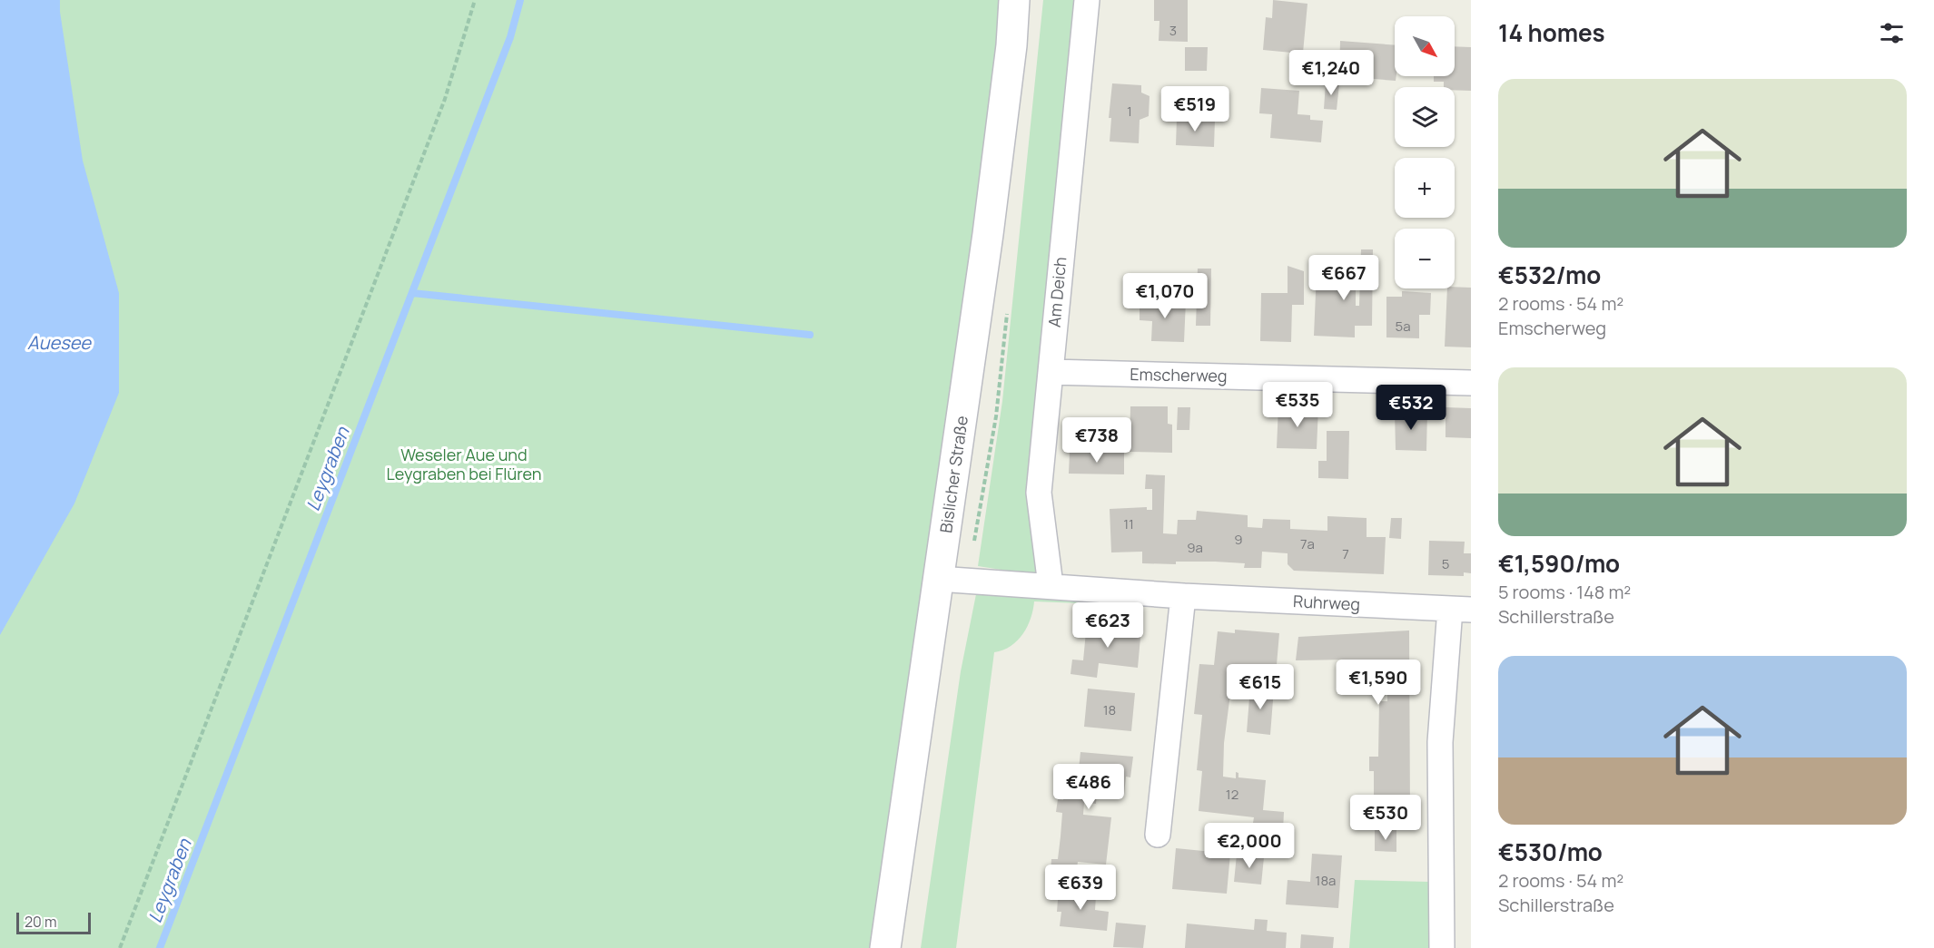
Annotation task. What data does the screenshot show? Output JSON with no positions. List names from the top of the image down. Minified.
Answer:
{"streets":{"street":["Am Deich","Emscherweg","Bislicher Straße","Ruhrweg"]},"crossings":[["Am Deich","Emscherweg"],["Am Deich","Ruhrweg"],["Bislicher Straße","Ruhrweg"]],"water":["Auesee","Leygraben"],"parks":["Weseler Aue und Leygraben bei Flüren"],"house_numbers":["3","1","5a","11","9","7a","9a","7","5","18","12","18a"],"scale_bar":"20 m","north":"bottom right","page":{"heading":"14 homes","map_buttons":["+","−"],"price":["€1,240","€519","€667","€1,070","€535","€532","€738","€623","€1,590","€615","€486","€530","€2,000","€639"],"list":[{"name":"€532/mo","note":"2 rooms · 54 m² · Emscherweg"},{"name":"€1,590/mo","note":"5 rooms · 148 m² · Schillerstraße"},{"name":"€530/mo","note":"2 rooms · 54 m² · Schillerstraße"}],"scale":"20 m"}}
